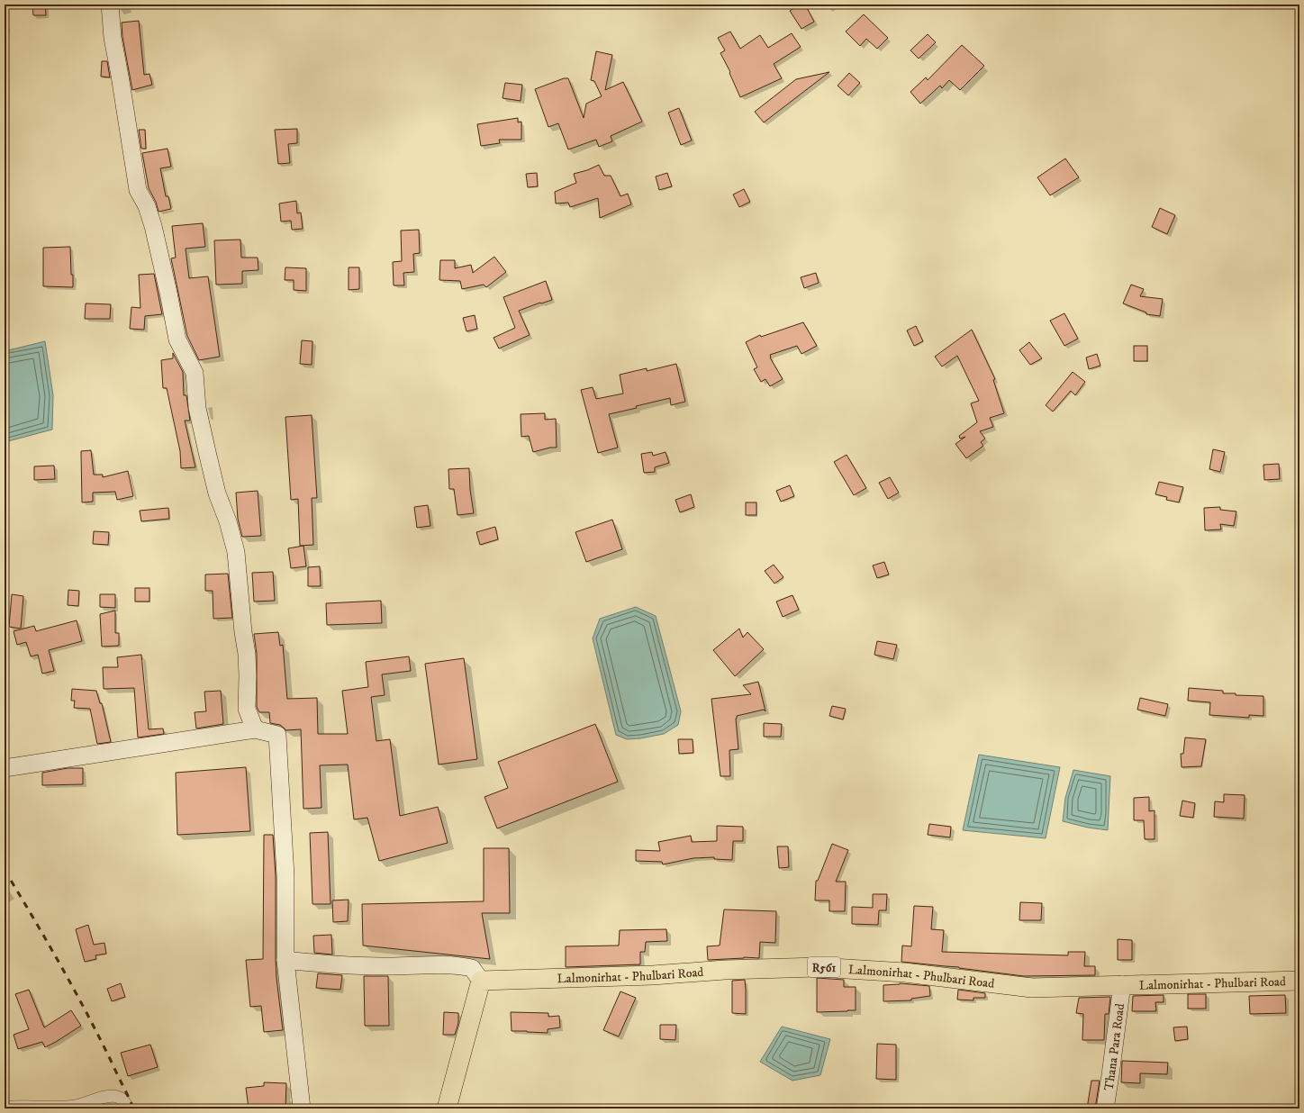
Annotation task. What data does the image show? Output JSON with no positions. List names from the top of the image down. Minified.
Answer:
{"streets":{"main road":["R561","Lalmonirhat - Phulbari Road"],"street":["Thana Para Road"]},"crossings":[["Lalmonirhat - Phulbari Road","Thana Para Road"]]}
